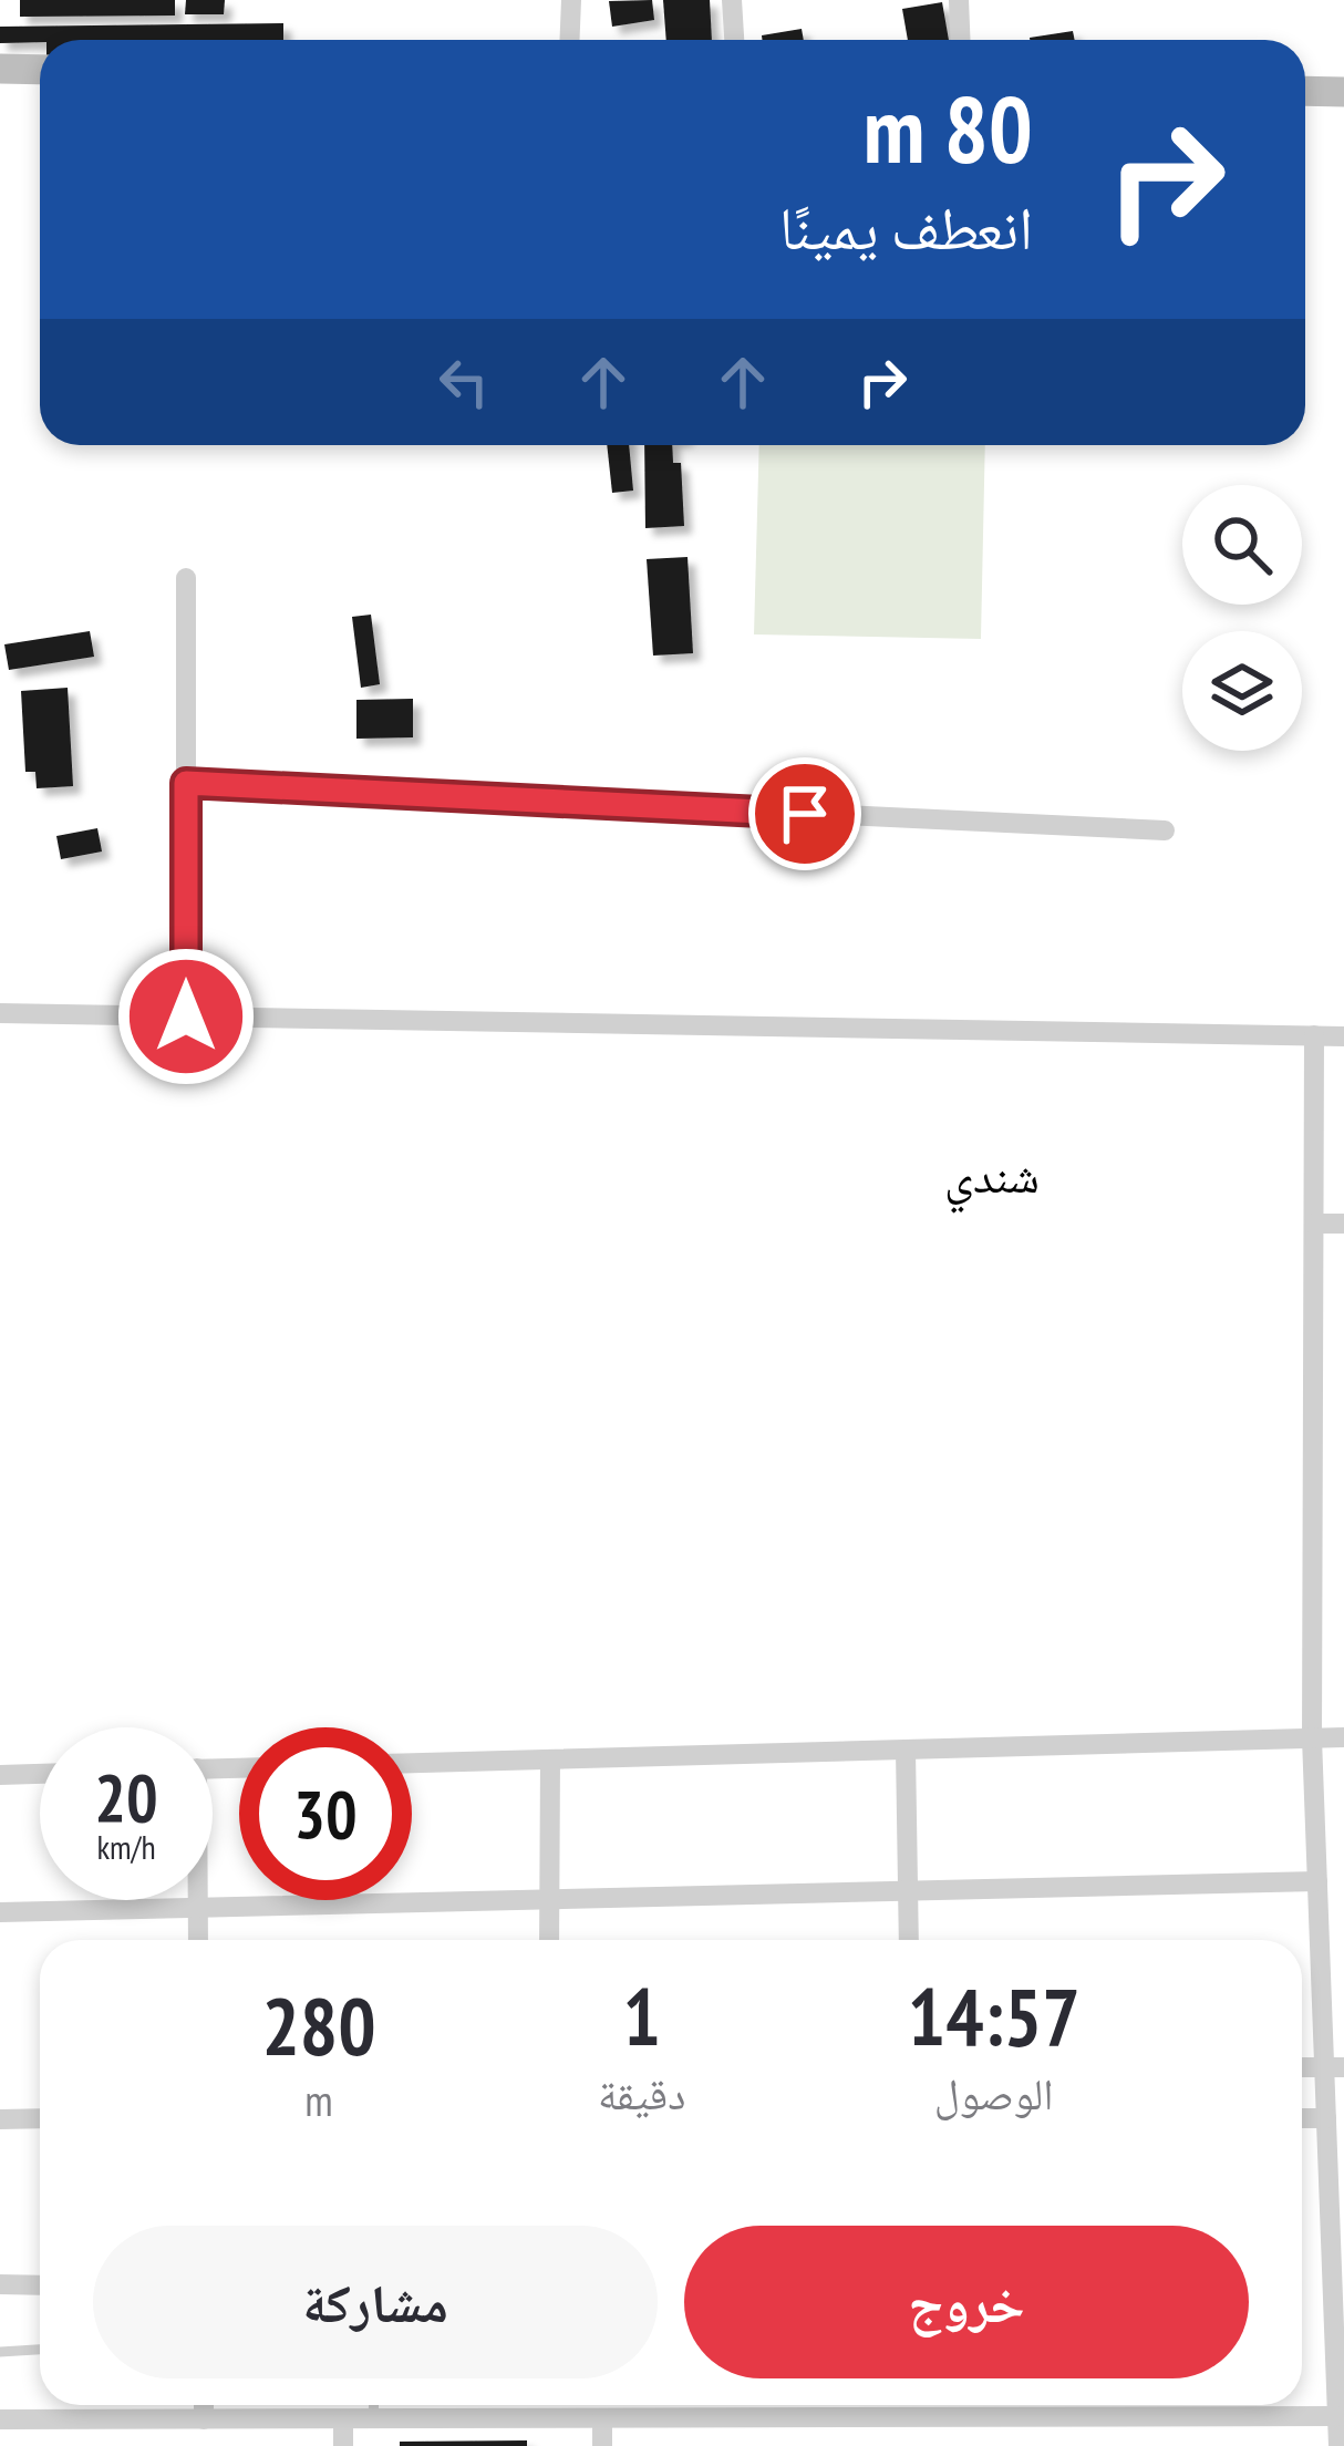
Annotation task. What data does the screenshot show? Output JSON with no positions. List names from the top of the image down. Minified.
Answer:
{"districts":["شندي"],"page":{"turn":["80 m","انعطف يمينًا"],"speed":"20 km/h","limit":"30","eta":["14:57","الوصول","1","دقيقة","280","m"],"buttons":["خروج","مشاركة"]}}
